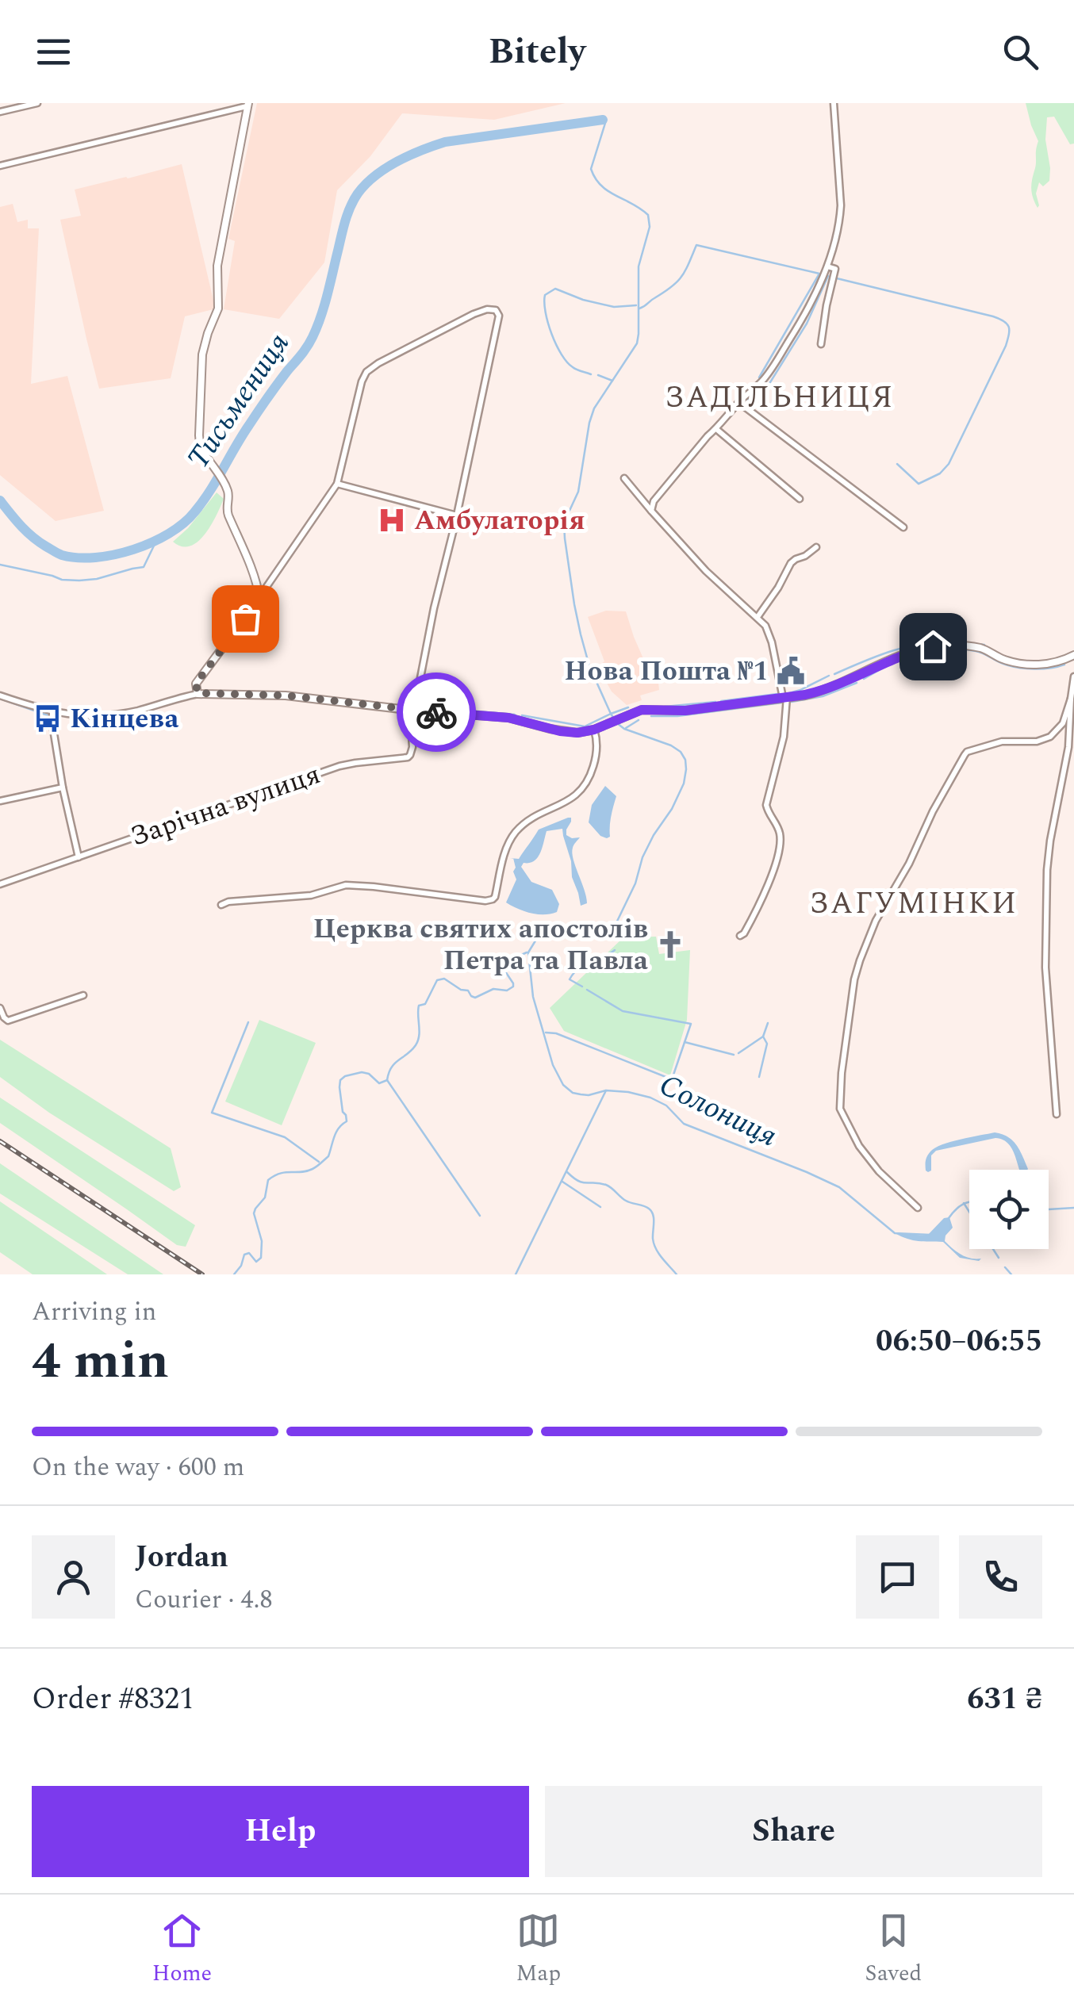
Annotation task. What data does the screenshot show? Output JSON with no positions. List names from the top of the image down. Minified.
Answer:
{"streets":{"street":["Зарічна вулиця"]},"districts":["ЗАДІЛЬНИЦЯ","ЗАГУМІНКИ"],"water":["Тисьмениця","Солониця"],"places":{"hospital":["Амбулаторія"],"public building":["Нова Пошта №1"],"bus stop":["Кінцева"],"church":["Церква святих апостолів Петра та Павла"]},"page":{"header":"Bitely","heading":["4 min","Arriving in","06:50–06:55"],"panel":["Jordan","Courier · 4.8","Order #8321","631 ₴"],"bar":"On the way · 600 m","buttons":["Help","Share"],"tabs":["Home","Map","Saved"]}}
